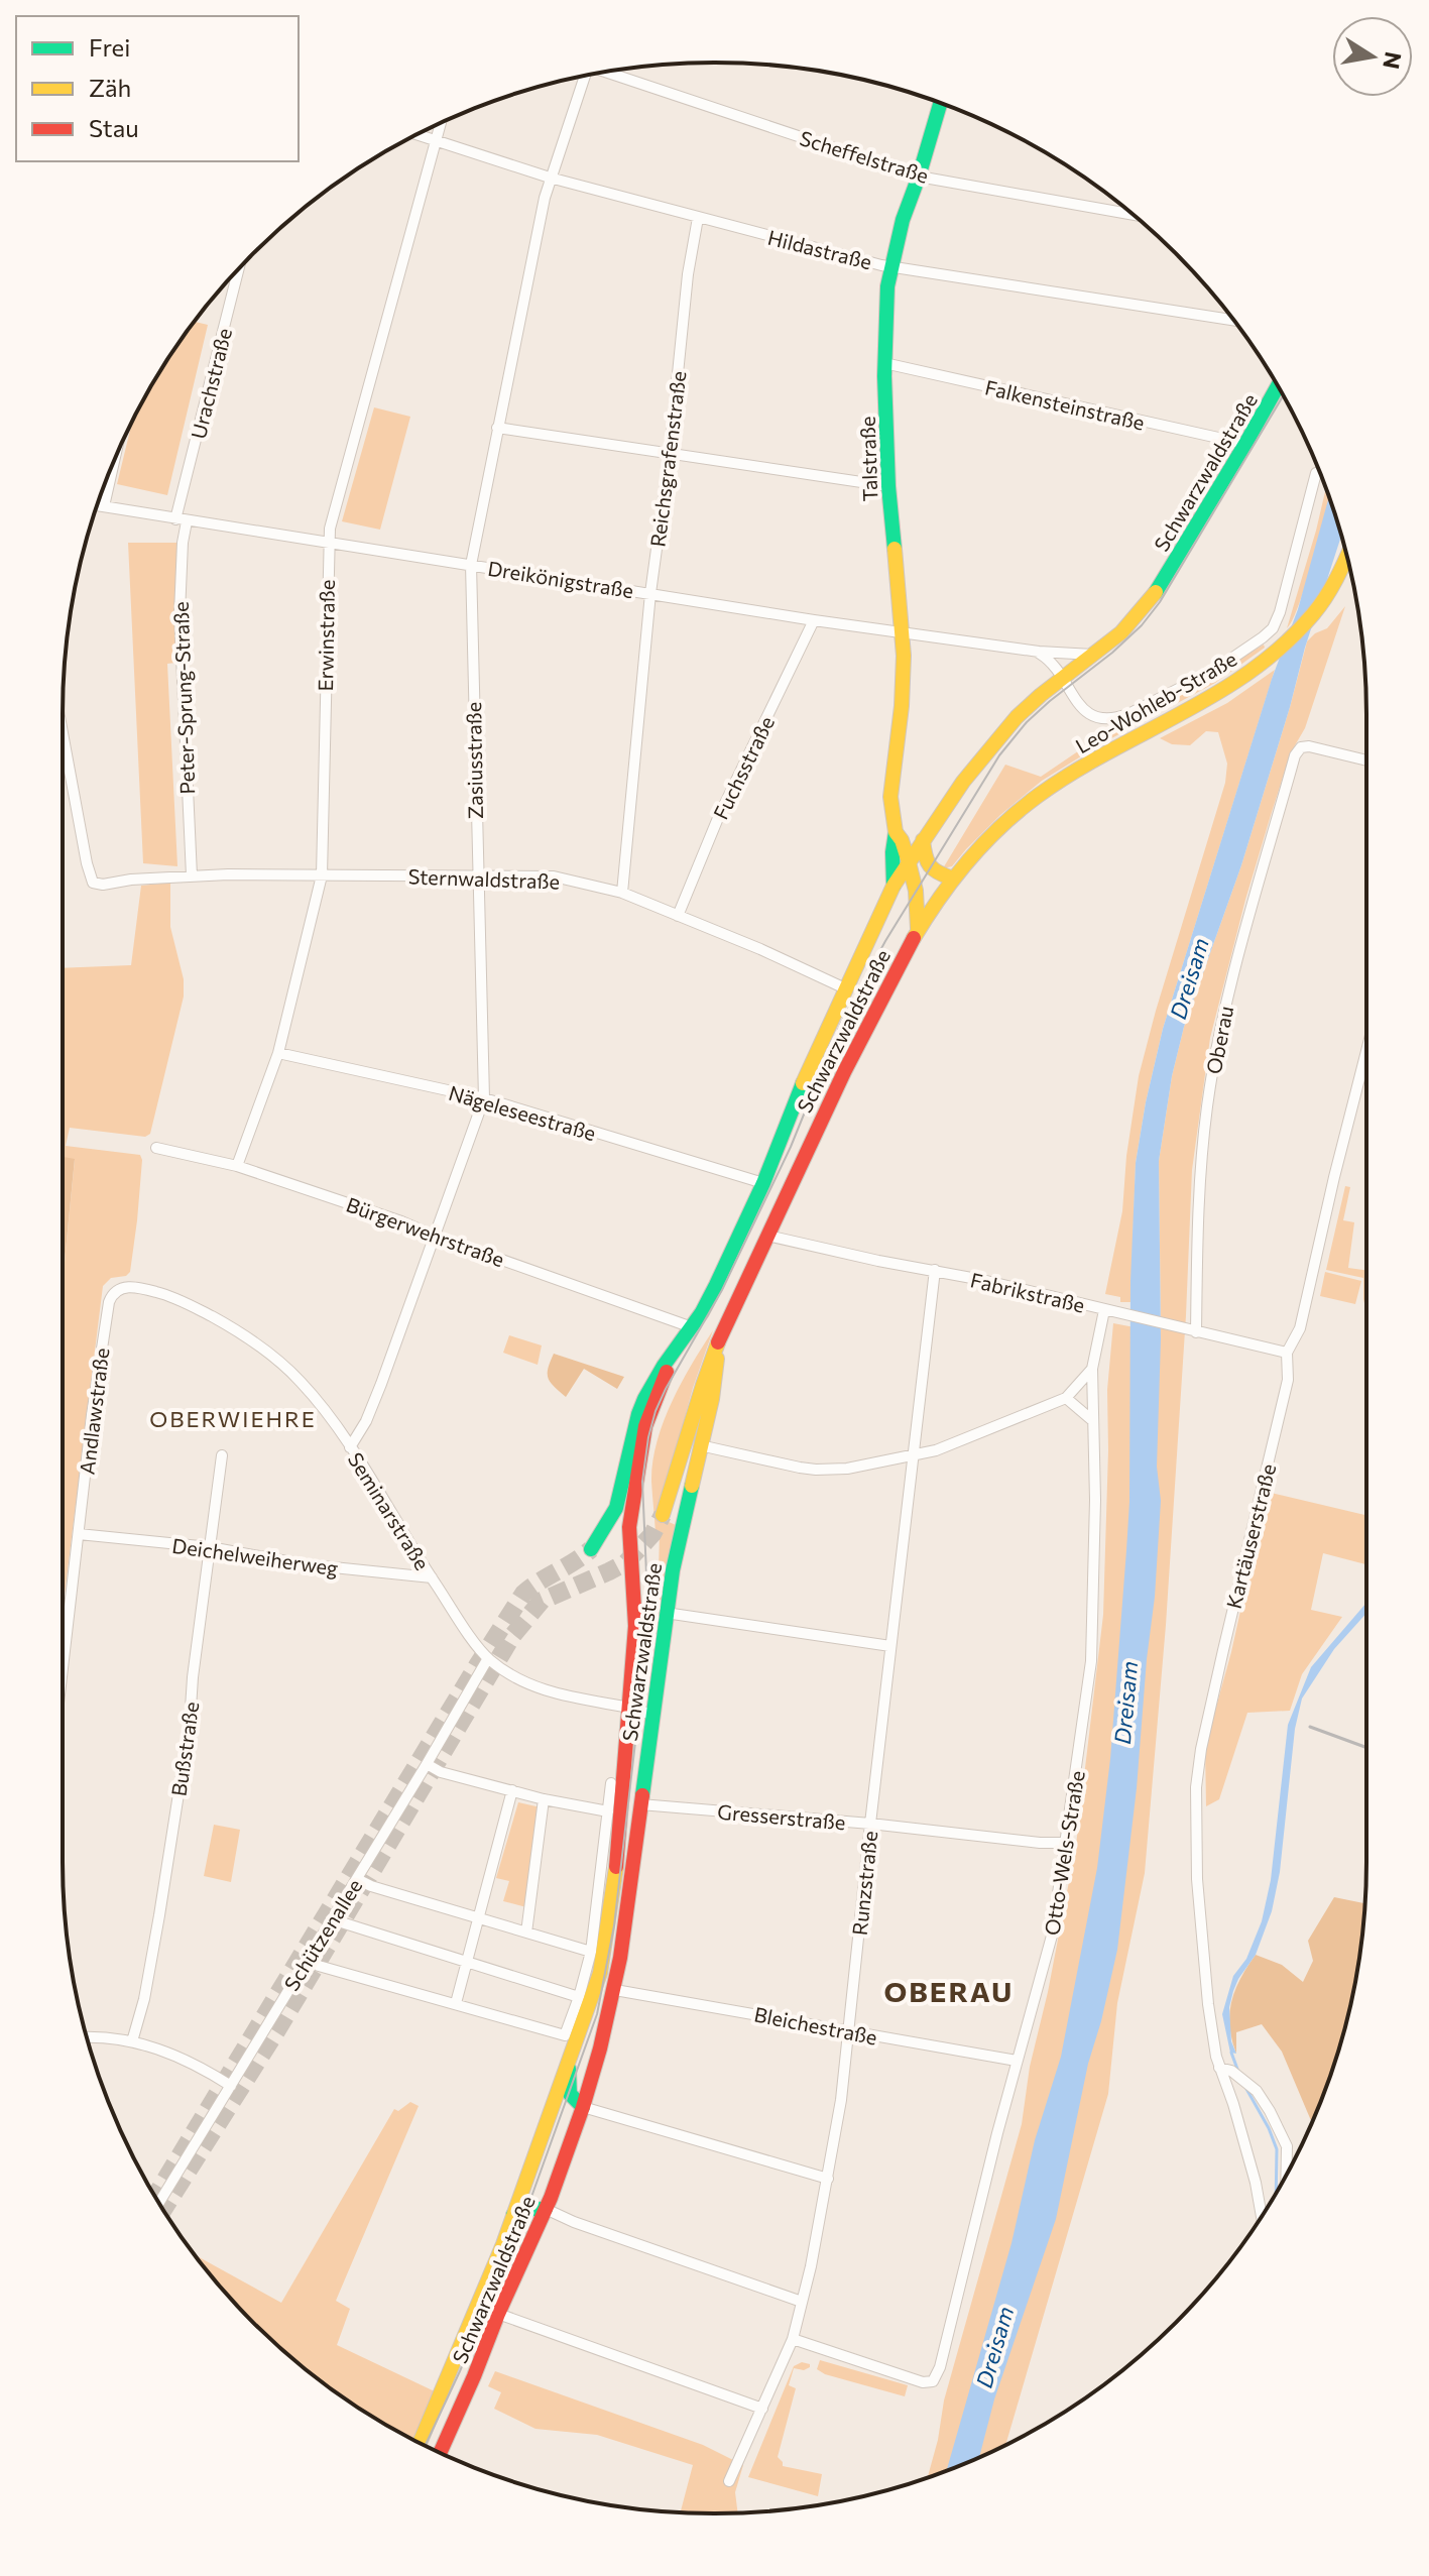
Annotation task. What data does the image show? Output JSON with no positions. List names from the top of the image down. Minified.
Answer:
{"streets":{"main road":["Talstraße","Schwarzwaldstraße","Leo-Wohleb-Straße"],"street":["Scheffelstraße","Hildastraße","Urachstraße","Falkensteinstraße","Reichsgrafenstraße","Dreikönigstraße","Erwinstraße","Peter-Sprung-Straße","Zasiusstraße","Fuchsstraße","Sternwaldstraße","Oberau","Nägeleseestraße","Bürgerwehrstraße","Fabrikstraße","Andlawstraße","Seminarstraße","Kartäuserstraße","Deichelweiherweg","Bußstraße","Gresserstraße","Otto-Wels-Straße","Runzstraße","Schützenallee","Bleichestraße"]},"crossings":[["Scheffelstraße","Talstraße"],["Hildastraße","Reichsgrafenstraße"],["Hildastraße","Talstraße"],["Hildastraße","Erwinstraße"],["Hildastraße","Zasiusstraße"],["Urachstraße","Dreikönigstraße"],["Urachstraße","Peter-Sprung-Straße"],["Falkensteinstraße","Talstraße"],["Falkensteinstraße","Schwarzwaldstraße"],["Reichsgrafenstraße","Dreikönigstraße"],["Reichsgrafenstraße","Sternwaldstraße"],["Talstraße","Schwarzwaldstraße"],["Talstraße","Dreikönigstraße"],["Schwarzwaldstraße","Dreikönigstraße"],["Schwarzwaldstraße","Leo-Wohleb-Straße"],["Schwarzwaldstraße","Sternwaldstraße"],["Schwarzwaldstraße","Nägeleseestraße"],["Schwarzwaldstraße","Bürgerwehrstraße"],["Schwarzwaldstraße","Fabrikstraße"],["Schwarzwaldstraße","Seminarstraße"],["Schwarzwaldstraße","Gresserstraße"],["Schwarzwaldstraße","Bleichestraße"],["Dreikönigstraße","Erwinstraße"],["Dreikönigstraße","Peter-Sprung-Straße"],["Dreikönigstraße","Zasiusstraße"],["Dreikönigstraße","Fuchsstraße"],["Erwinstraße","Sternwaldstraße"],["Erwinstraße","Nägeleseestraße"],["Erwinstraße","Bürgerwehrstraße"],["Peter-Sprung-Straße","Sternwaldstraße"],["Zasiusstraße","Sternwaldstraße"],["Zasiusstraße","Nägeleseestraße"],["Zasiusstraße","Bürgerwehrstraße"],["Zasiusstraße","Seminarstraße"],["Fuchsstraße","Sternwaldstraße"],["Oberau","Fabrikstraße"],["Fabrikstraße","Kartäuserstraße"],["Fabrikstraße","Otto-Wels-Straße"],["Fabrikstraße","Runzstraße"],["Andlawstraße","Seminarstraße"],["Andlawstraße","Deichelweiherweg"],["Seminarstraße","Deichelweiherweg"],["Seminarstraße","Schützenallee"],["Deichelweiherweg","Bußstraße"],["Gresserstraße","Otto-Wels-Straße"],["Gresserstraße","Runzstraße"],["Otto-Wels-Straße","Runzstraße"],["Otto-Wels-Straße","Bleichestraße"],["Runzstraße","Bleichestraße"]],"districts":["OBERWIEHRE","OBERAU"],"water":["Dreisam"],"legend":["Frei","Zäh","Stau"],"north":"right"}
